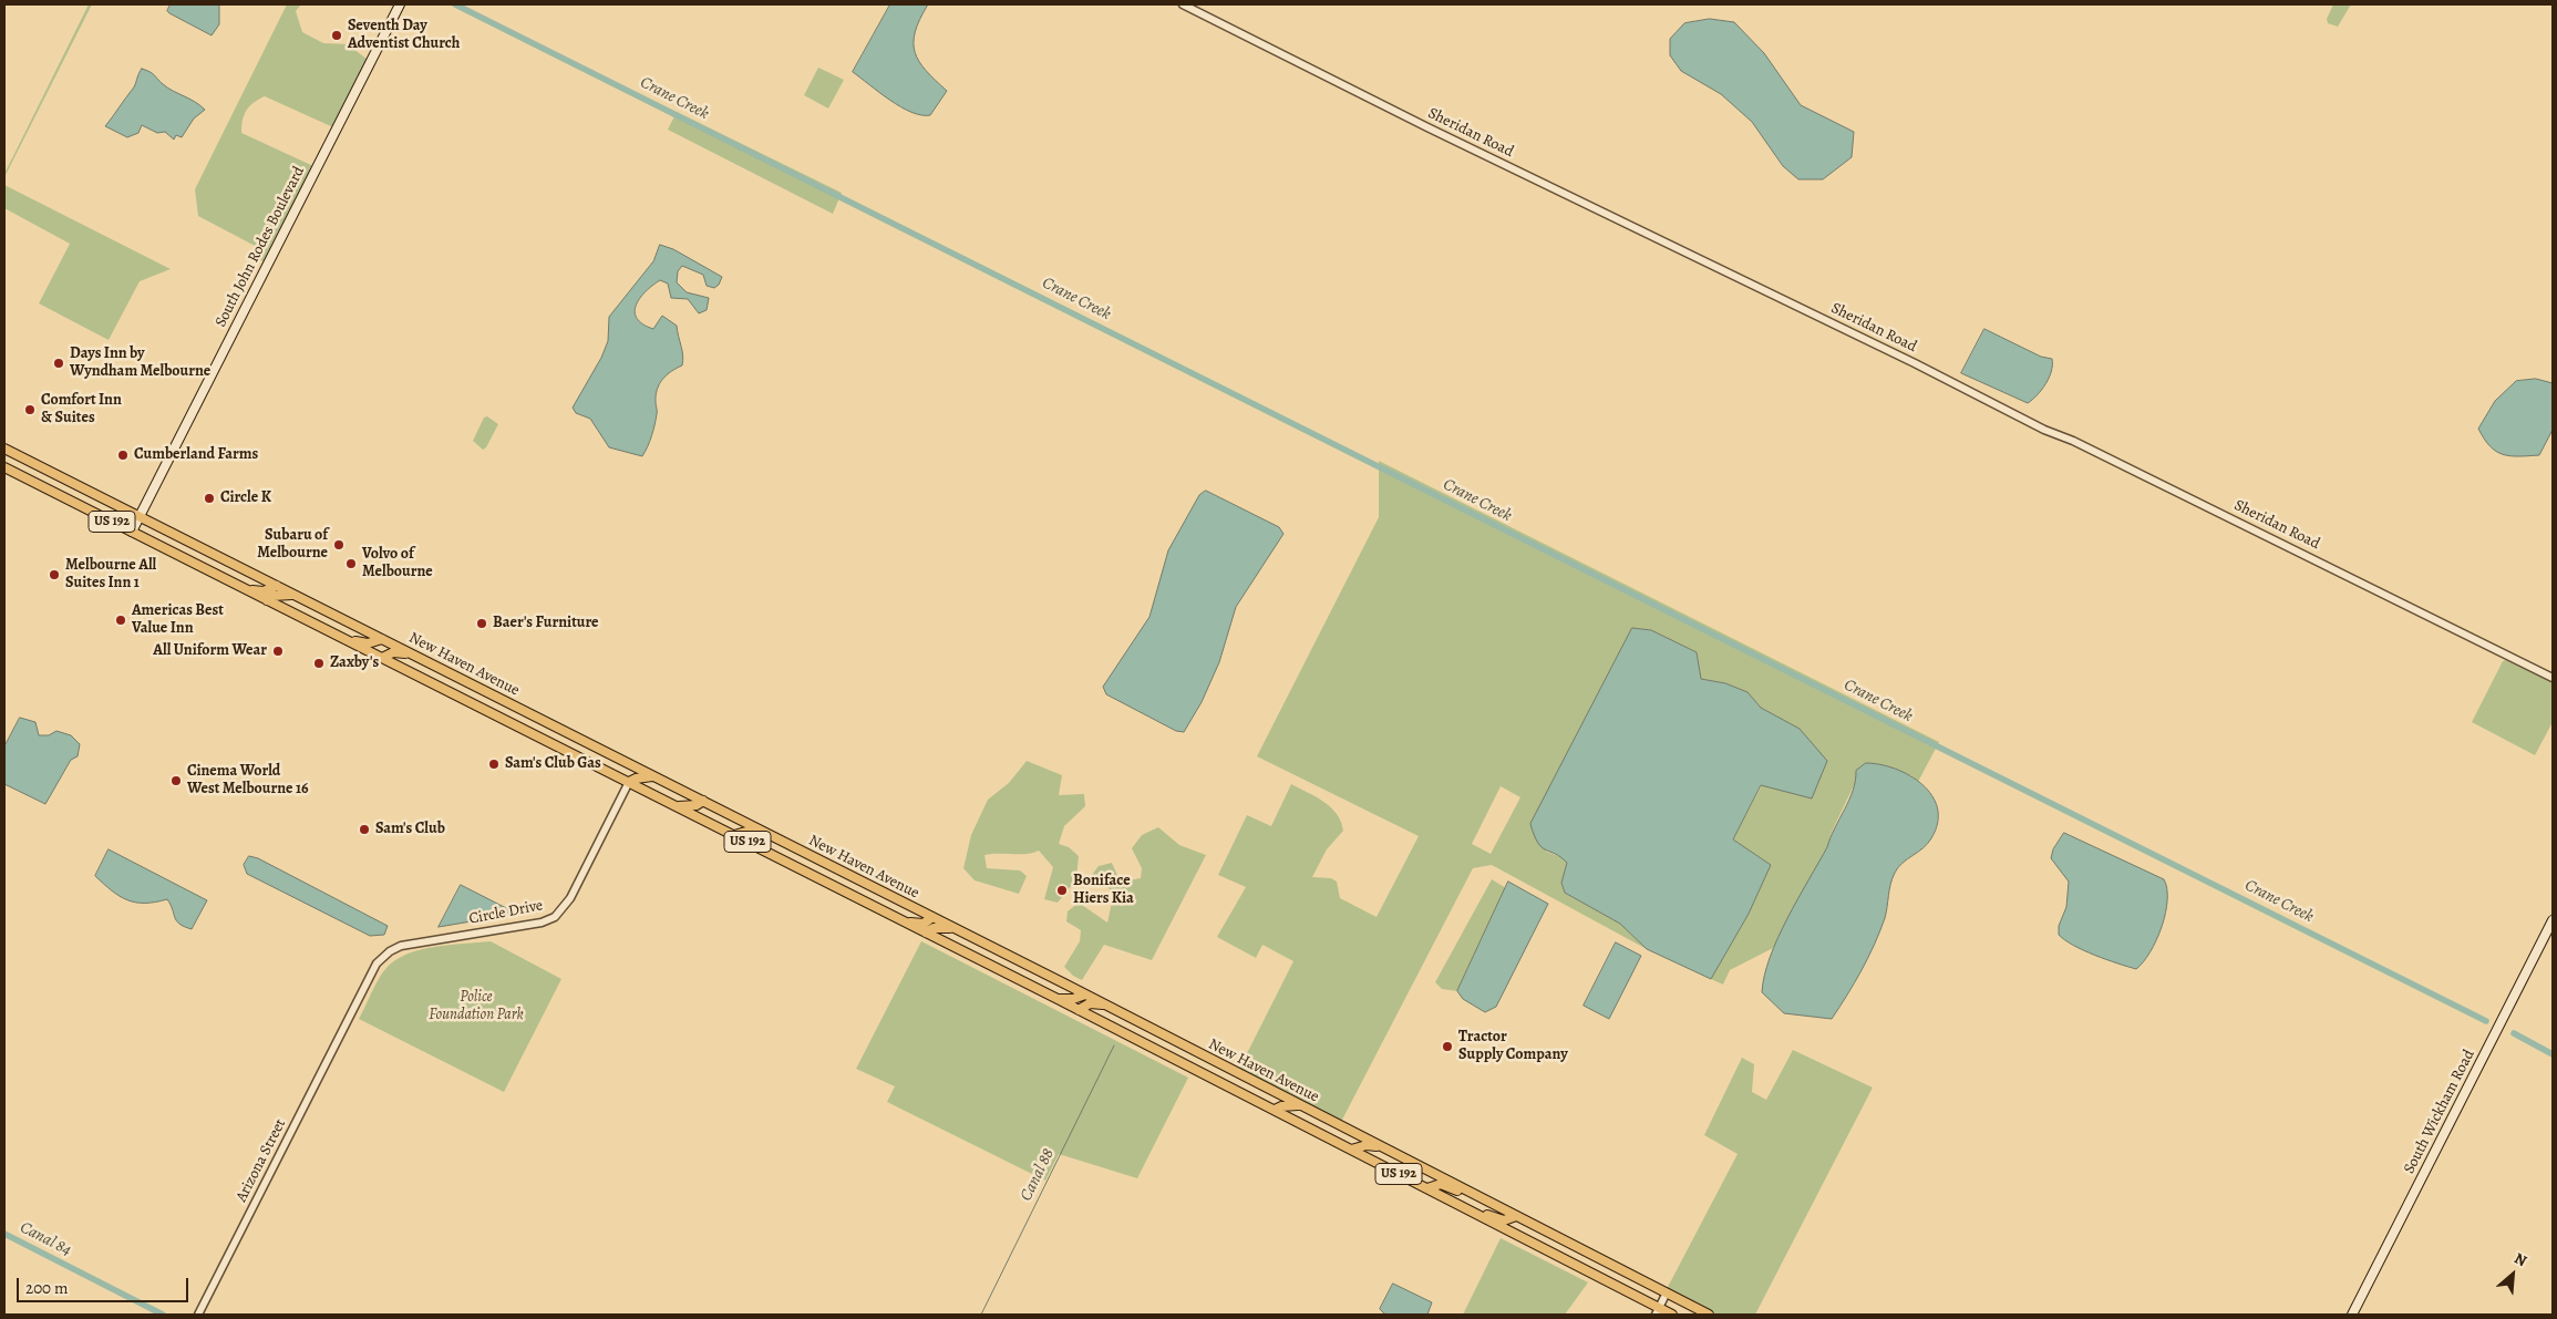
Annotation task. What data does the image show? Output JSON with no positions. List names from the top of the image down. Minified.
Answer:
{"streets":{"main road":["South John Rodes Boulevard","US 192","New Haven Avenue","South Wickham Road"],"street":["Sheridan Road","Circle Drive","Arizona Street"]},"crossings":[["South John Rodes Boulevard","New Haven Avenue"],["New Haven Avenue","Circle Drive"],["Circle Drive","Arizona Street"]],"water":["Crane Creek","Canal 88","Canal 84"],"parks":["Police Foundation Park"],"places":["Seventh Day Adventist Church","Days Inn by Wyndham Melbourne","Comfort Inn & Suites","Cumberland Farms","Circle K","Subaru of Melbourne","Volvo of Melbourne","Melbourne All Suites Inn 1","Americas Best Value Inn","Baer's Furniture","All Uniform Wear","Zaxby's","Sam's Club Gas","Cinema World West Melbourne 16","Sam's Club","Boniface Hiers Kia","Tractor Supply Company"],"scale_bar":"200 m","north":"top right"}
